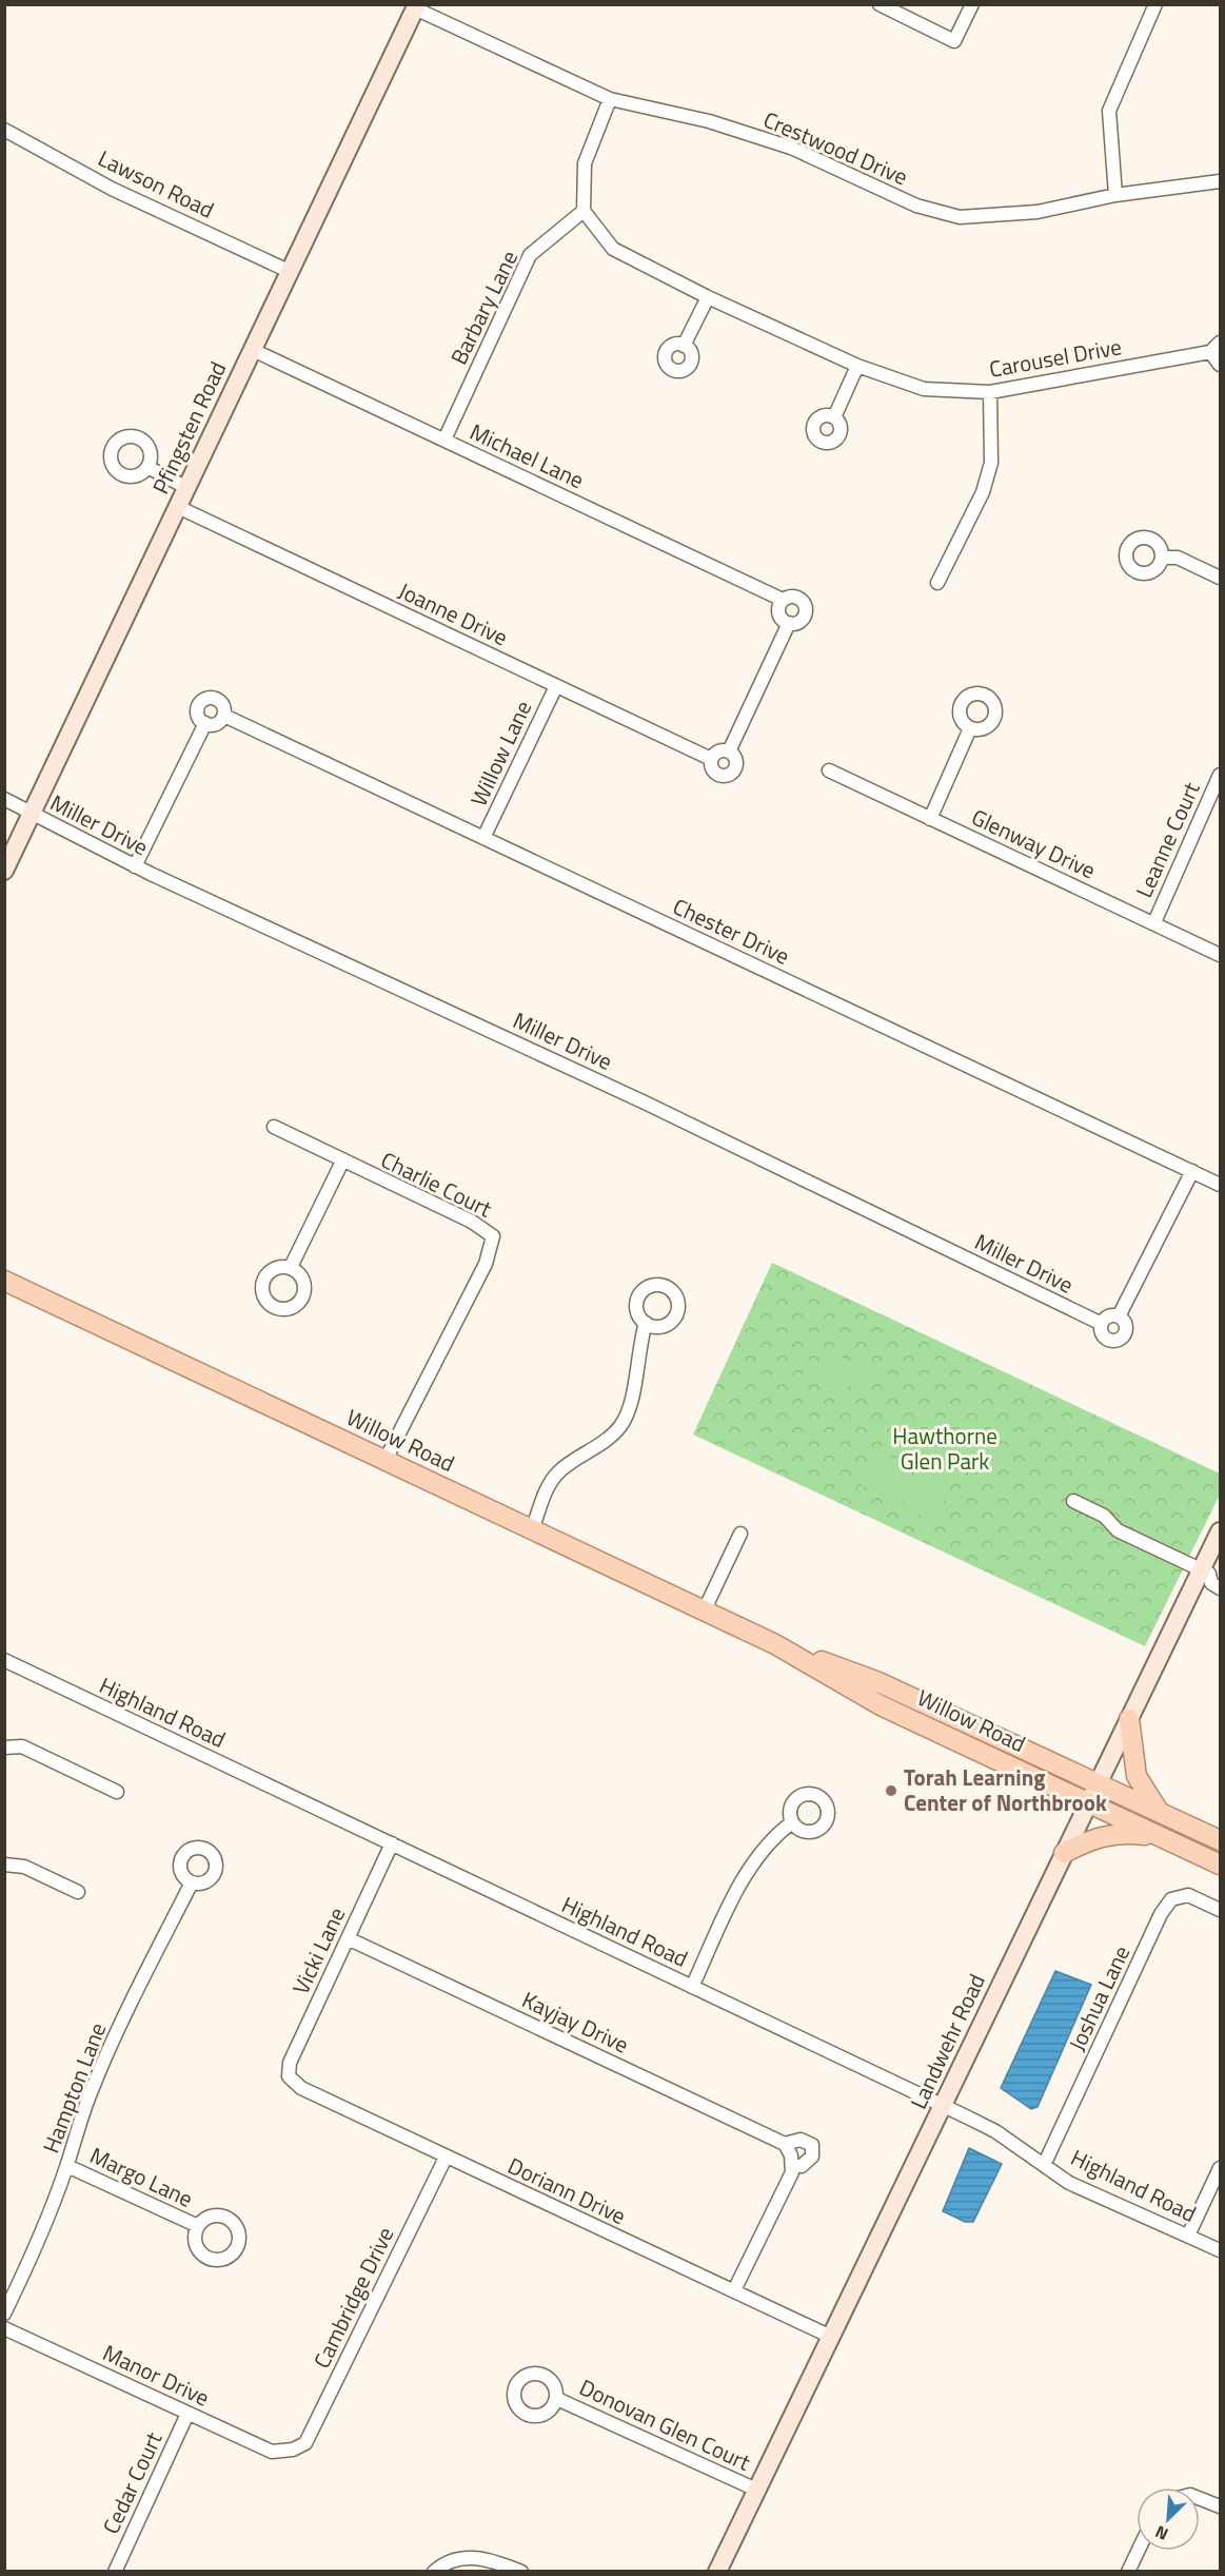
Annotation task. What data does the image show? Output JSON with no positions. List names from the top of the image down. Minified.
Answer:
{"streets":{"main road":["Pfingsten Road","Willow Road","Landwehr Road"],"street":["Crestwood Drive","Lawson Road","Barbary Lane","Carousel Drive","Michael Lane","Joanne Drive","Willow Lane","Miller Drive","Leanne Court","Glenway Drive","Chester Drive","Charlie Court","Highland Road","Vicki Lane","Joshua Lane","Kayjay Drive","Hampton Lane","Margo Lane","Doriann Drive","Cambridge Drive","Manor Drive","Donovan Glen Court","Cedar Court"]},"crossings":[["Crestwood Drive","Pfingsten Road"],["Lawson Road","Pfingsten Road"],["Barbary Lane","Carousel Drive"],["Barbary Lane","Michael Lane"],["Pfingsten Road","Michael Lane"],["Pfingsten Road","Joanne Drive"],["Pfingsten Road","Miller Drive"],["Joanne Drive","Willow Lane"],["Willow Lane","Chester Drive"],["Leanne Court","Glenway Drive"],["Charlie Court","Willow Road"],["Willow Road","Landwehr Road"],["Highland Road","Vicki Lane"],["Highland Road","Joshua Lane"],["Highland Road","Landwehr Road"],["Vicki Lane","Kayjay Drive"],["Vicki Lane","Doriann Drive"],["Kayjay Drive","Doriann Drive"],["Landwehr Road","Doriann Drive"],["Landwehr Road","Donovan Glen Court"],["Hampton Lane","Margo Lane"],["Doriann Drive","Cambridge Drive"],["Cambridge Drive","Manor Drive"],["Manor Drive","Cedar Court"]],"parks":["Hawthorne Glen Park"],"places":["Torah Learning Center of Northbrook"],"north":"bottom left"}
